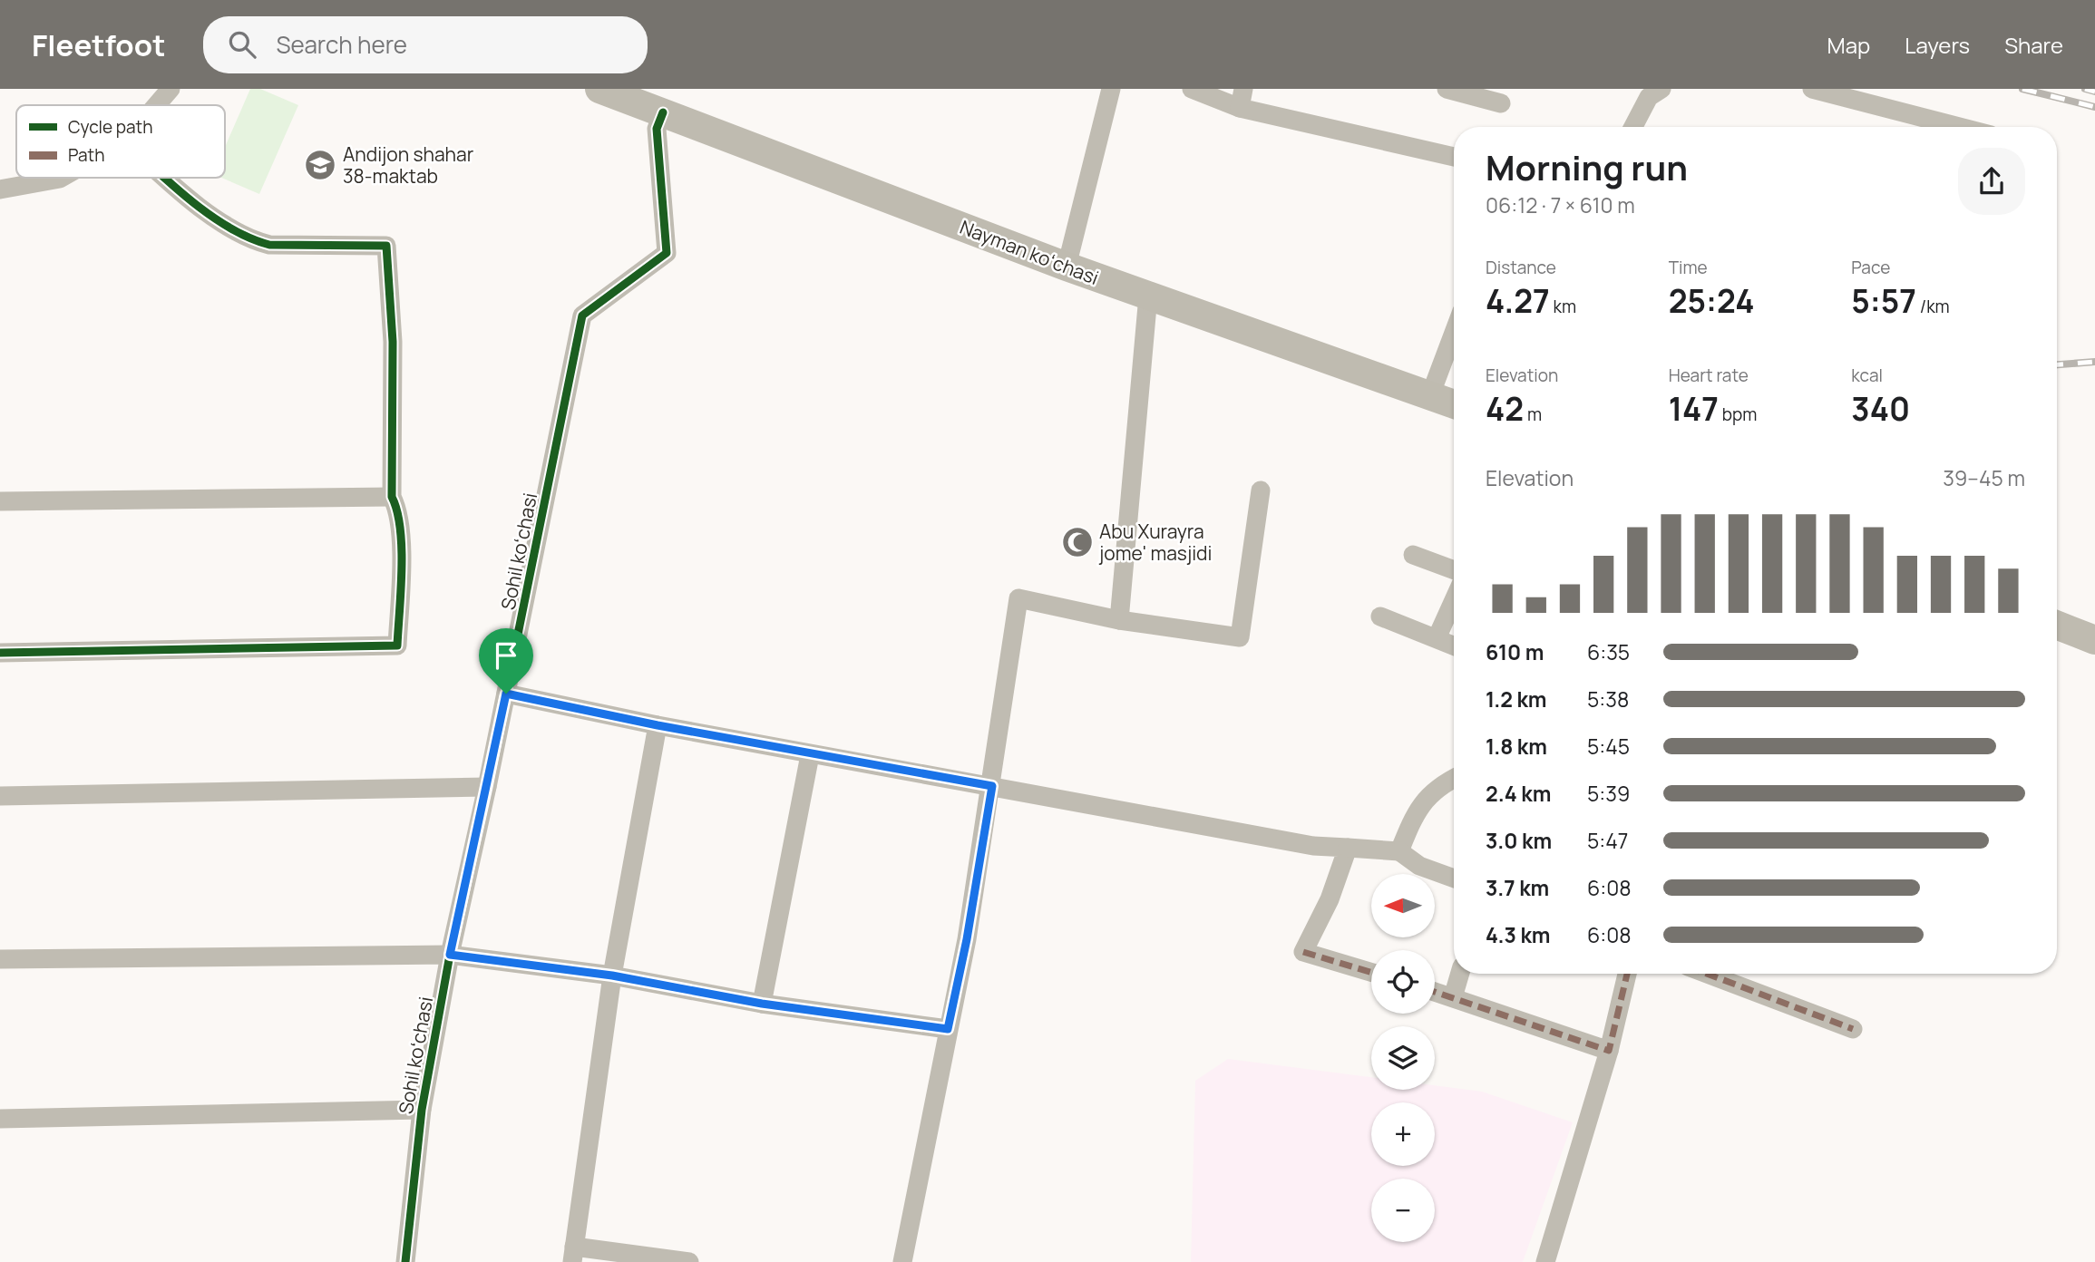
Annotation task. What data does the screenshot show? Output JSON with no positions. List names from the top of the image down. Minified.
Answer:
{"streets":{"main road":["Nayman koʻchasi"],"street":["Sohil koʻchasi"]},"crossings":[["Nayman koʻchasi","Sohil koʻchasi"]],"places":{"school or university":["Andijon shahar 38-maktab"],"mosque":["Abu Xurayra jome' masjidi"]},"legend":["Cycle path","Path"],"north":"left","page":{"header":"Fleetfoot","search":"Search here","nav":["Map","Layers","Share"],"heading":["Morning run","06:12 · 7 × 610 m"],"stats":[["Distance","4.27 km"],["Time","25:24"],["Pace","5:57 /km"],["Elevation","42 m"],["Heart rate","147 bpm"],["kcal","340"]],"chart":["Elevation","39–45 m"],"list":[{"name":"610 m","note":"6:35"},{"name":"1.2 km","note":"5:38"},{"name":"1.8 km","note":"5:45"},{"name":"2.4 km","note":"5:39"},{"name":"3.0 km","note":"5:47"},{"name":"3.7 km","note":"6:08"},{"name":"4.3 km","note":"6:08"}],"map_buttons":["+","−"]}}
